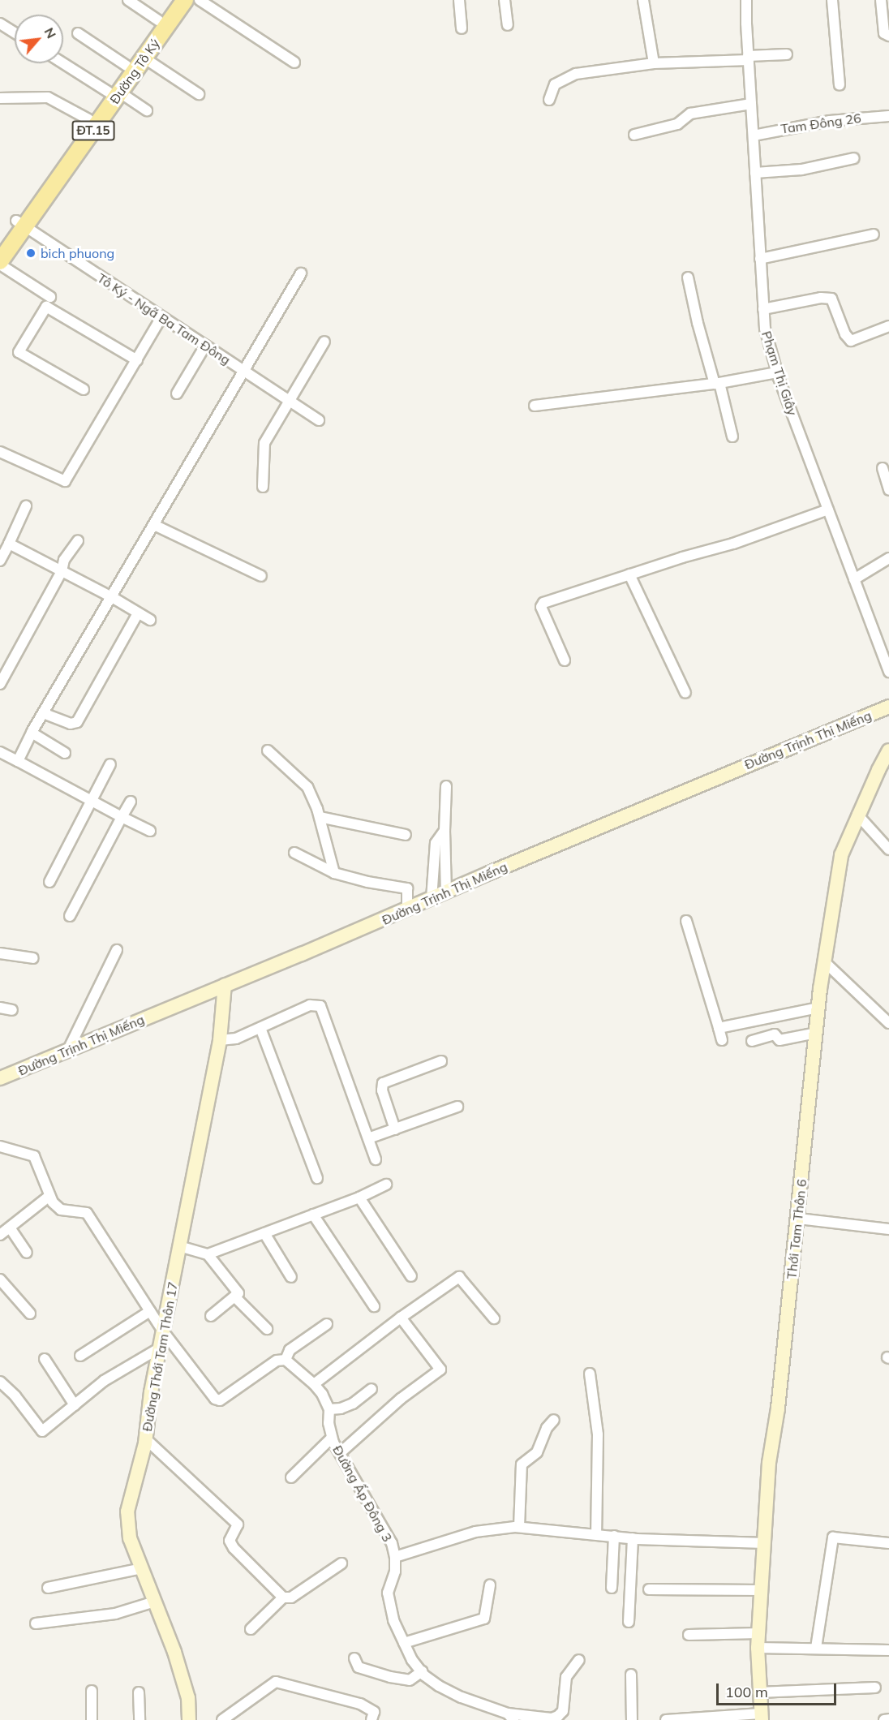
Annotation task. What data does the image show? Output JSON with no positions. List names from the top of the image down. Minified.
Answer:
{"streets":{"main road":["Đường Tô Ký","ĐT.15"],"street":["Tam Đông 26","Tô Ký - Ngã Ba Tam Đông","Phạm Thị Giây","Đường Trịnh Thị Miếng","Thới Tam Thôn 6","Đường Thới Tam Thôn 17","Đường Ấp Đông 3"]},"crossings":[["Đường Tô Ký","Tô Ký - Ngã Ba Tam Đông"],["Tam Đông 26","Phạm Thị Giây"],["Đường Trịnh Thị Miếng","Đường Thới Tam Thôn 17"]],"places":["bich phuong"],"scale_bar":"100 m","north":"top right"}
